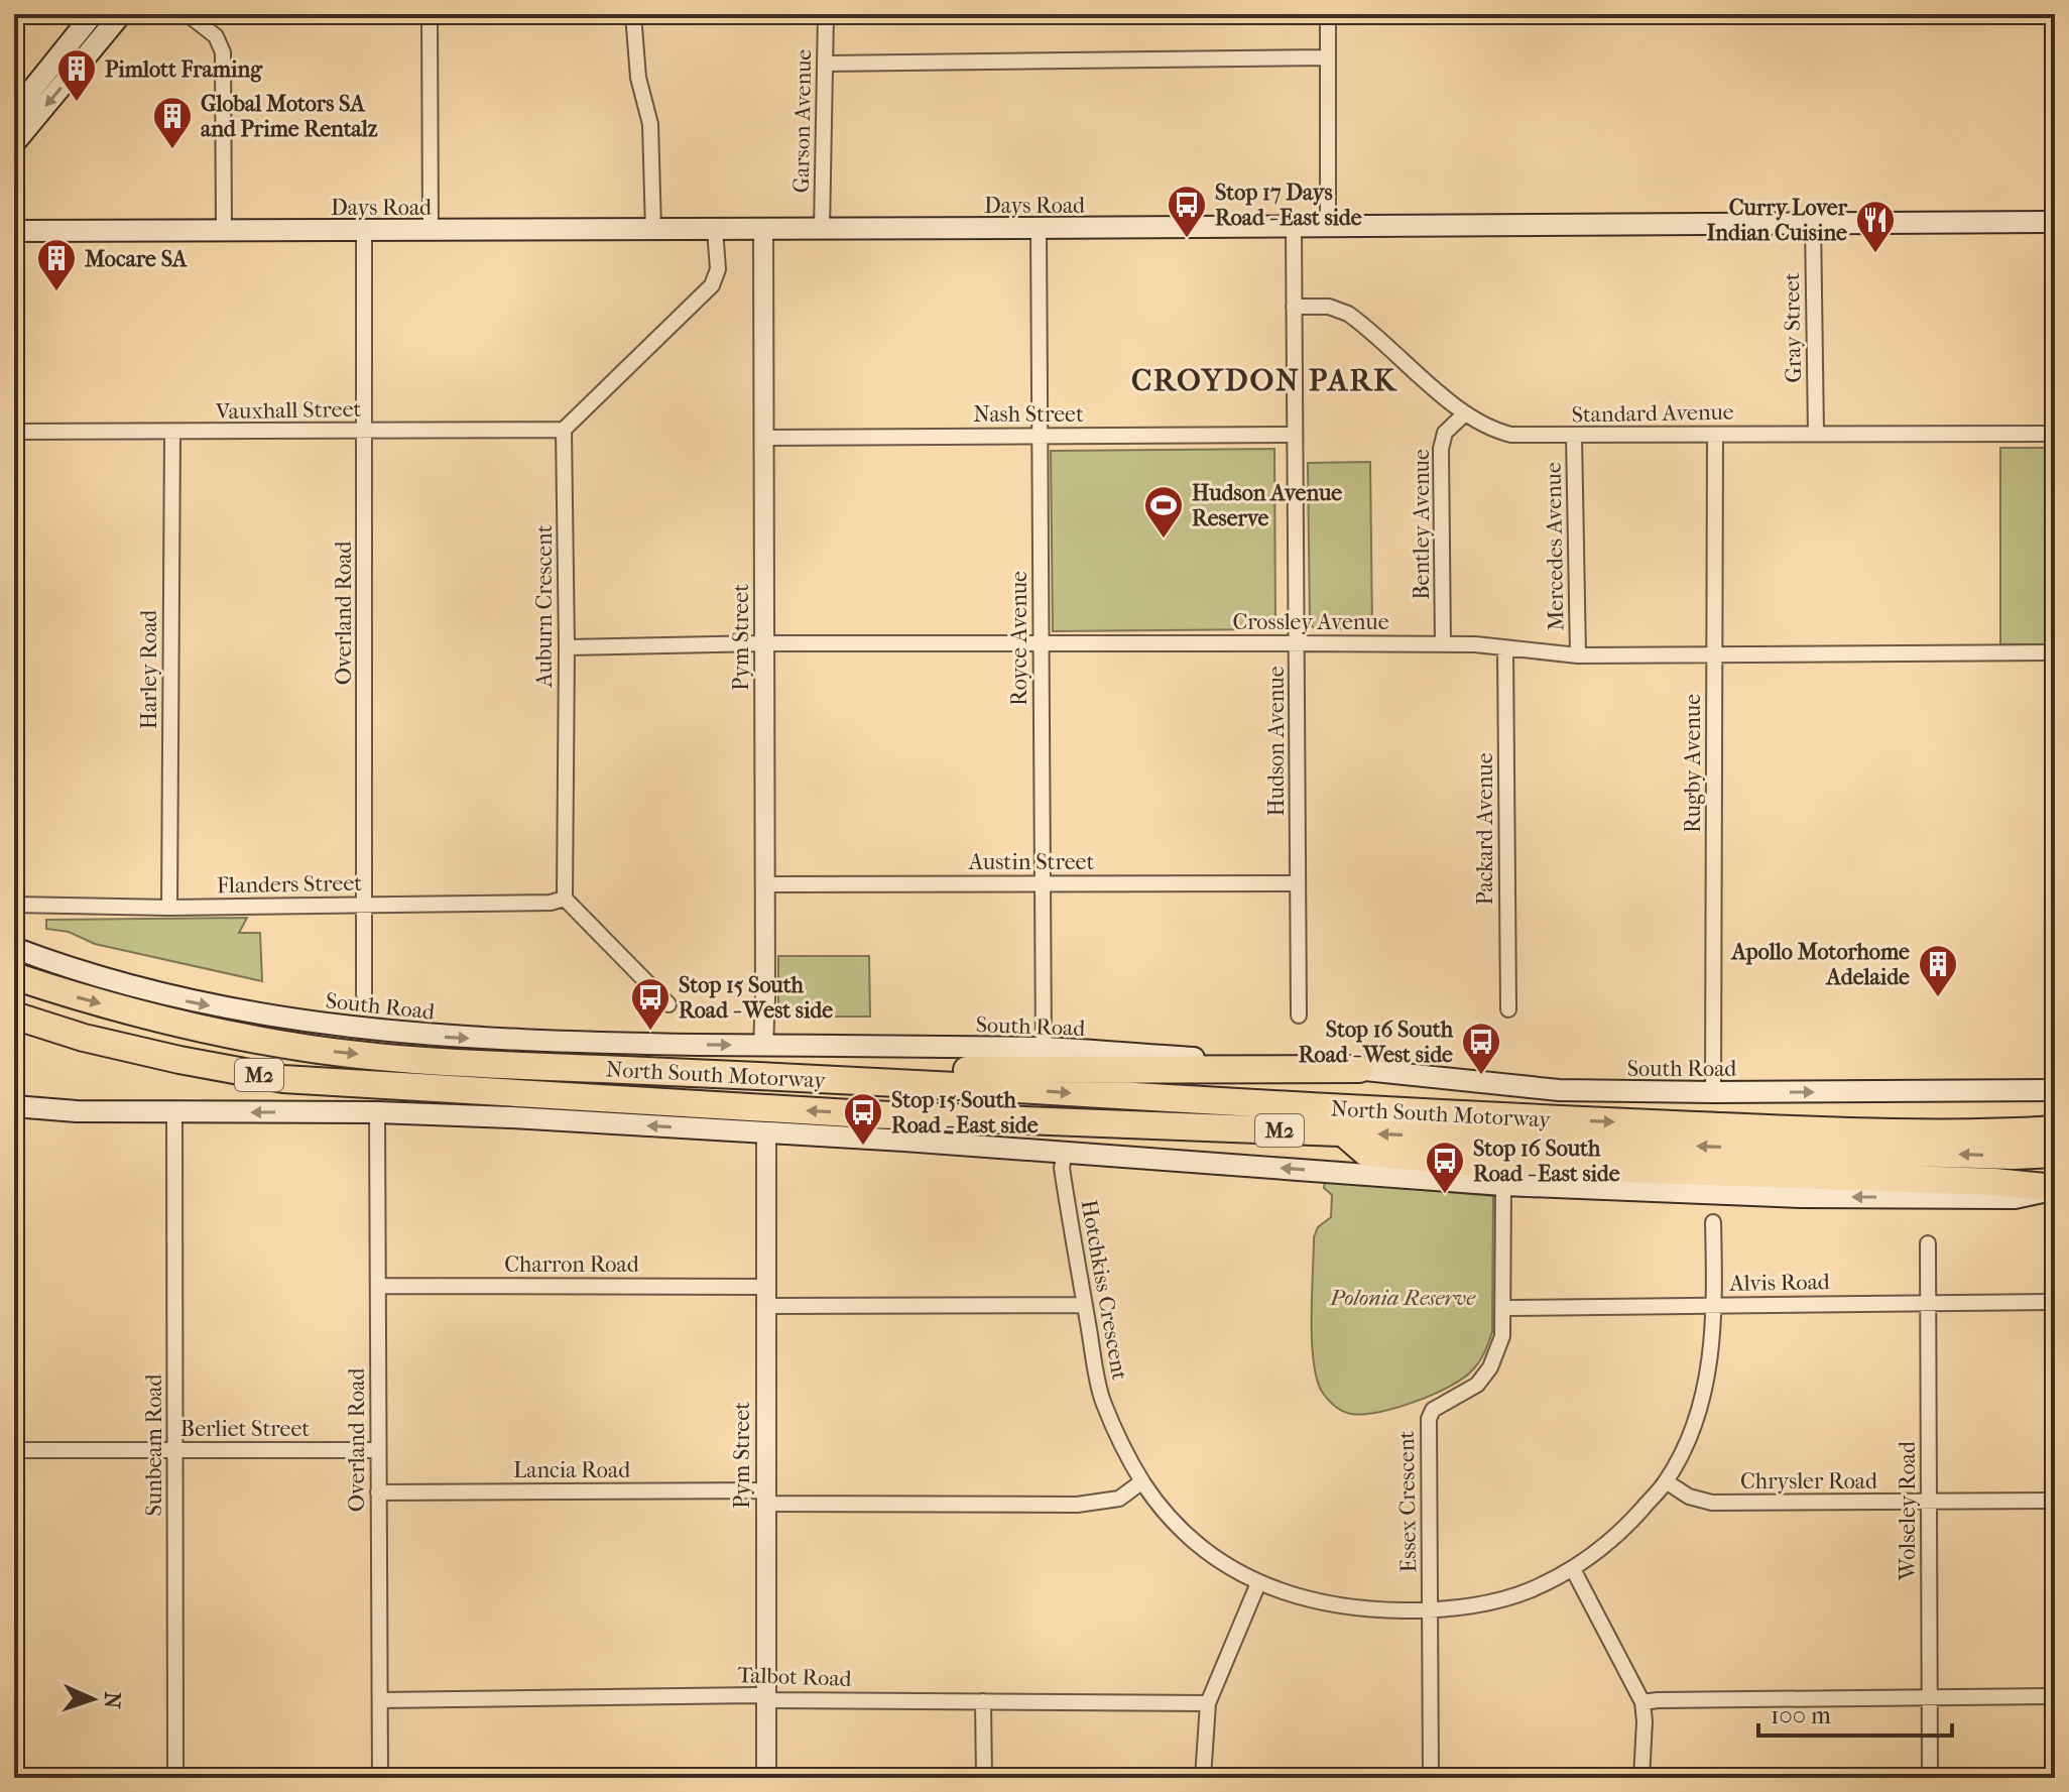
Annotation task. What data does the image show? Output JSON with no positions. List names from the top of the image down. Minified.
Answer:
{"streets":{"highway":["North South Motorway","M2"],"main road":["Days Road","South Road"],"street":["Garson Avenue","Gray Street","Vauxhall Street","Standard Avenue","Nash Street","Bentley Avenue","Mercedes Avenue","Auburn Crescent","Overland Road","Crossley Avenue","Pym Street","Royce Avenue","Harley Road","Hudson Avenue","Rugby Avenue","Packard Avenue","Austin Street","Flanders Street","Charron Road","Alvis Road","Hotchkiss Crescent","Berliet Street","Sunbeam Road","Lancia Road","Chrysler Road","Essex Crescent","Wolseley Road","Talbot Road"]},"crossings":[["Garson Avenue","Days Road"],["Days Road","Gray Street"],["Days Road","Overland Road"],["Days Road","Pym Street"],["Days Road","Royce Avenue"],["Days Road","Hudson Avenue"],["Gray Street","Standard Avenue"],["Vauxhall Street","Auburn Crescent"],["Vauxhall Street","Overland Road"],["Vauxhall Street","Harley Road"],["Standard Avenue","Bentley Avenue"],["Standard Avenue","Mercedes Avenue"],["Standard Avenue","Hudson Avenue"],["Standard Avenue","Rugby Avenue"],["Nash Street","Pym Street"],["Nash Street","Royce Avenue"],["Nash Street","Hudson Avenue"],["Bentley Avenue","Crossley Avenue"],["Mercedes Avenue","Crossley Avenue"],["Auburn Crescent","Crossley Avenue"],["Auburn Crescent","Flanders Street"],["Overland Road","Flanders Street"],["Overland Road","Charron Road"],["Overland Road","Berliet Street"],["Overland Road","Lancia Road"],["Overland Road","Talbot Road"],["Crossley Avenue","Pym Street"],["Crossley Avenue","Royce Avenue"],["Crossley Avenue","Hudson Avenue"],["Crossley Avenue","Rugby Avenue"],["Crossley Avenue","Packard Avenue"],["Pym Street","Austin Street"],["Pym Street","South Road"],["Pym Street","Charron Road"],["Pym Street","Lancia Road"],["Pym Street","Talbot Road"],["Royce Avenue","Austin Street"],["Royce Avenue","South Road"],["Harley Road","Flanders Street"],["Hudson Avenue","Austin Street"],["Rugby Avenue","South Road"],["Alvis Road","Hotchkiss Crescent"],["Alvis Road","Essex Crescent"],["Alvis Road","Wolseley Road"],["Hotchkiss Crescent","Lancia Road"],["Hotchkiss Crescent","Chrysler Road"],["Hotchkiss Crescent","Essex Crescent"],["Berliet Street","Sunbeam Road"],["Chrysler Road","Wolseley Road"]],"districts":["CROYDON PARK"],"parks":["Polonia Reserve"],"places":{"building":["Pimlott Framing","Global Motors SA and Prime Rentalz","Mocare SA","Apollo Motorhome Adelaide"],"bus stop":["Stop 17 Days Road - East side","Stop 15 South Road - West side","Stop 16 South Road - West side","Stop 15 South Road - East side","Stop 16 South Road - East side"],"restaurant":["Curry Lover Indian Cuisine"],"sports":["Hudson Avenue Reserve"]},"scale_bar":"100 m","north":"right"}
